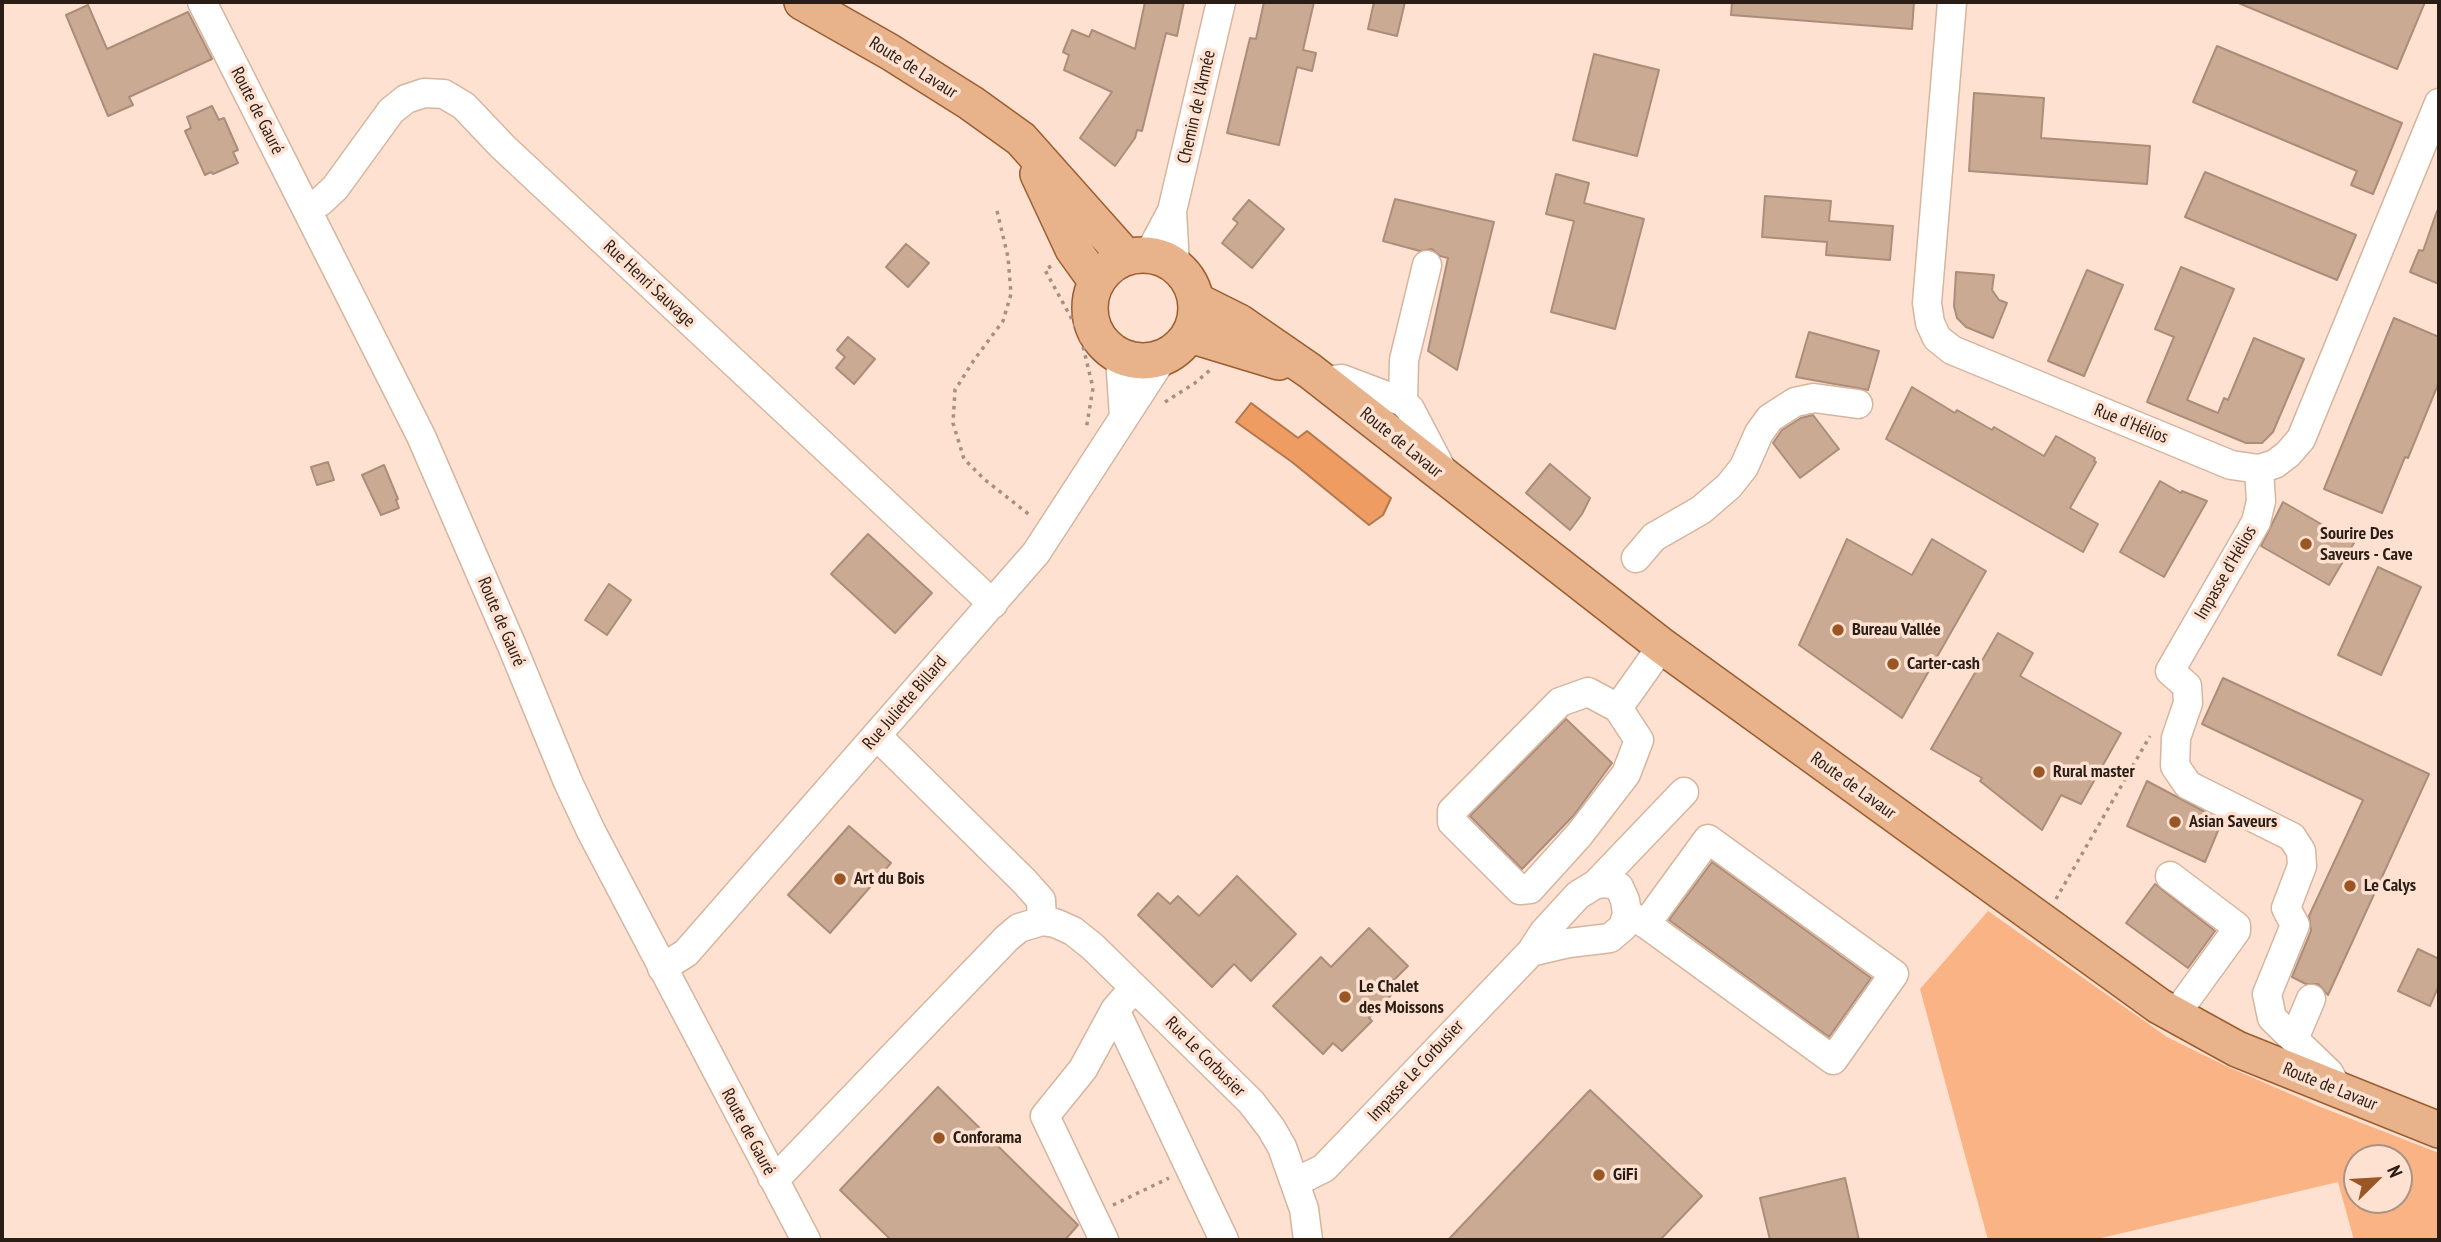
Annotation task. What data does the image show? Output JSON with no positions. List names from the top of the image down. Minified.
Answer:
{"streets":{"main road":["Route de Lavaur"],"street":["Chemin de l'Armée","Route de Gauré","Rue Henri Sauvage","Rue d'Hélios","Impasse d'Hélios","Rue Juliette Billard","Rue Le Corbusier","Impasse Le Corbusier"]},"crossings":[["Route de Lavaur","Chemin de l'Armée"],["Route de Lavaur","Rue Juliette Billard"],["Chemin de l'Armée","Rue Juliette Billard"],["Route de Gauré","Rue Henri Sauvage"],["Route de Gauré","Rue Juliette Billard"],["Rue Henri Sauvage","Rue Juliette Billard"],["Rue d'Hélios","Impasse d'Hélios"],["Rue Le Corbusier","Impasse Le Corbusier"]],"places":["Sourire Des Saveurs - Cave","Bureau Vallée","Carter-cash","Rural master","Asian Saveurs","Art du Bois","Le Calys","Le Chalet des Moissons","Conforama","GiFi"],"north":"top right"}
